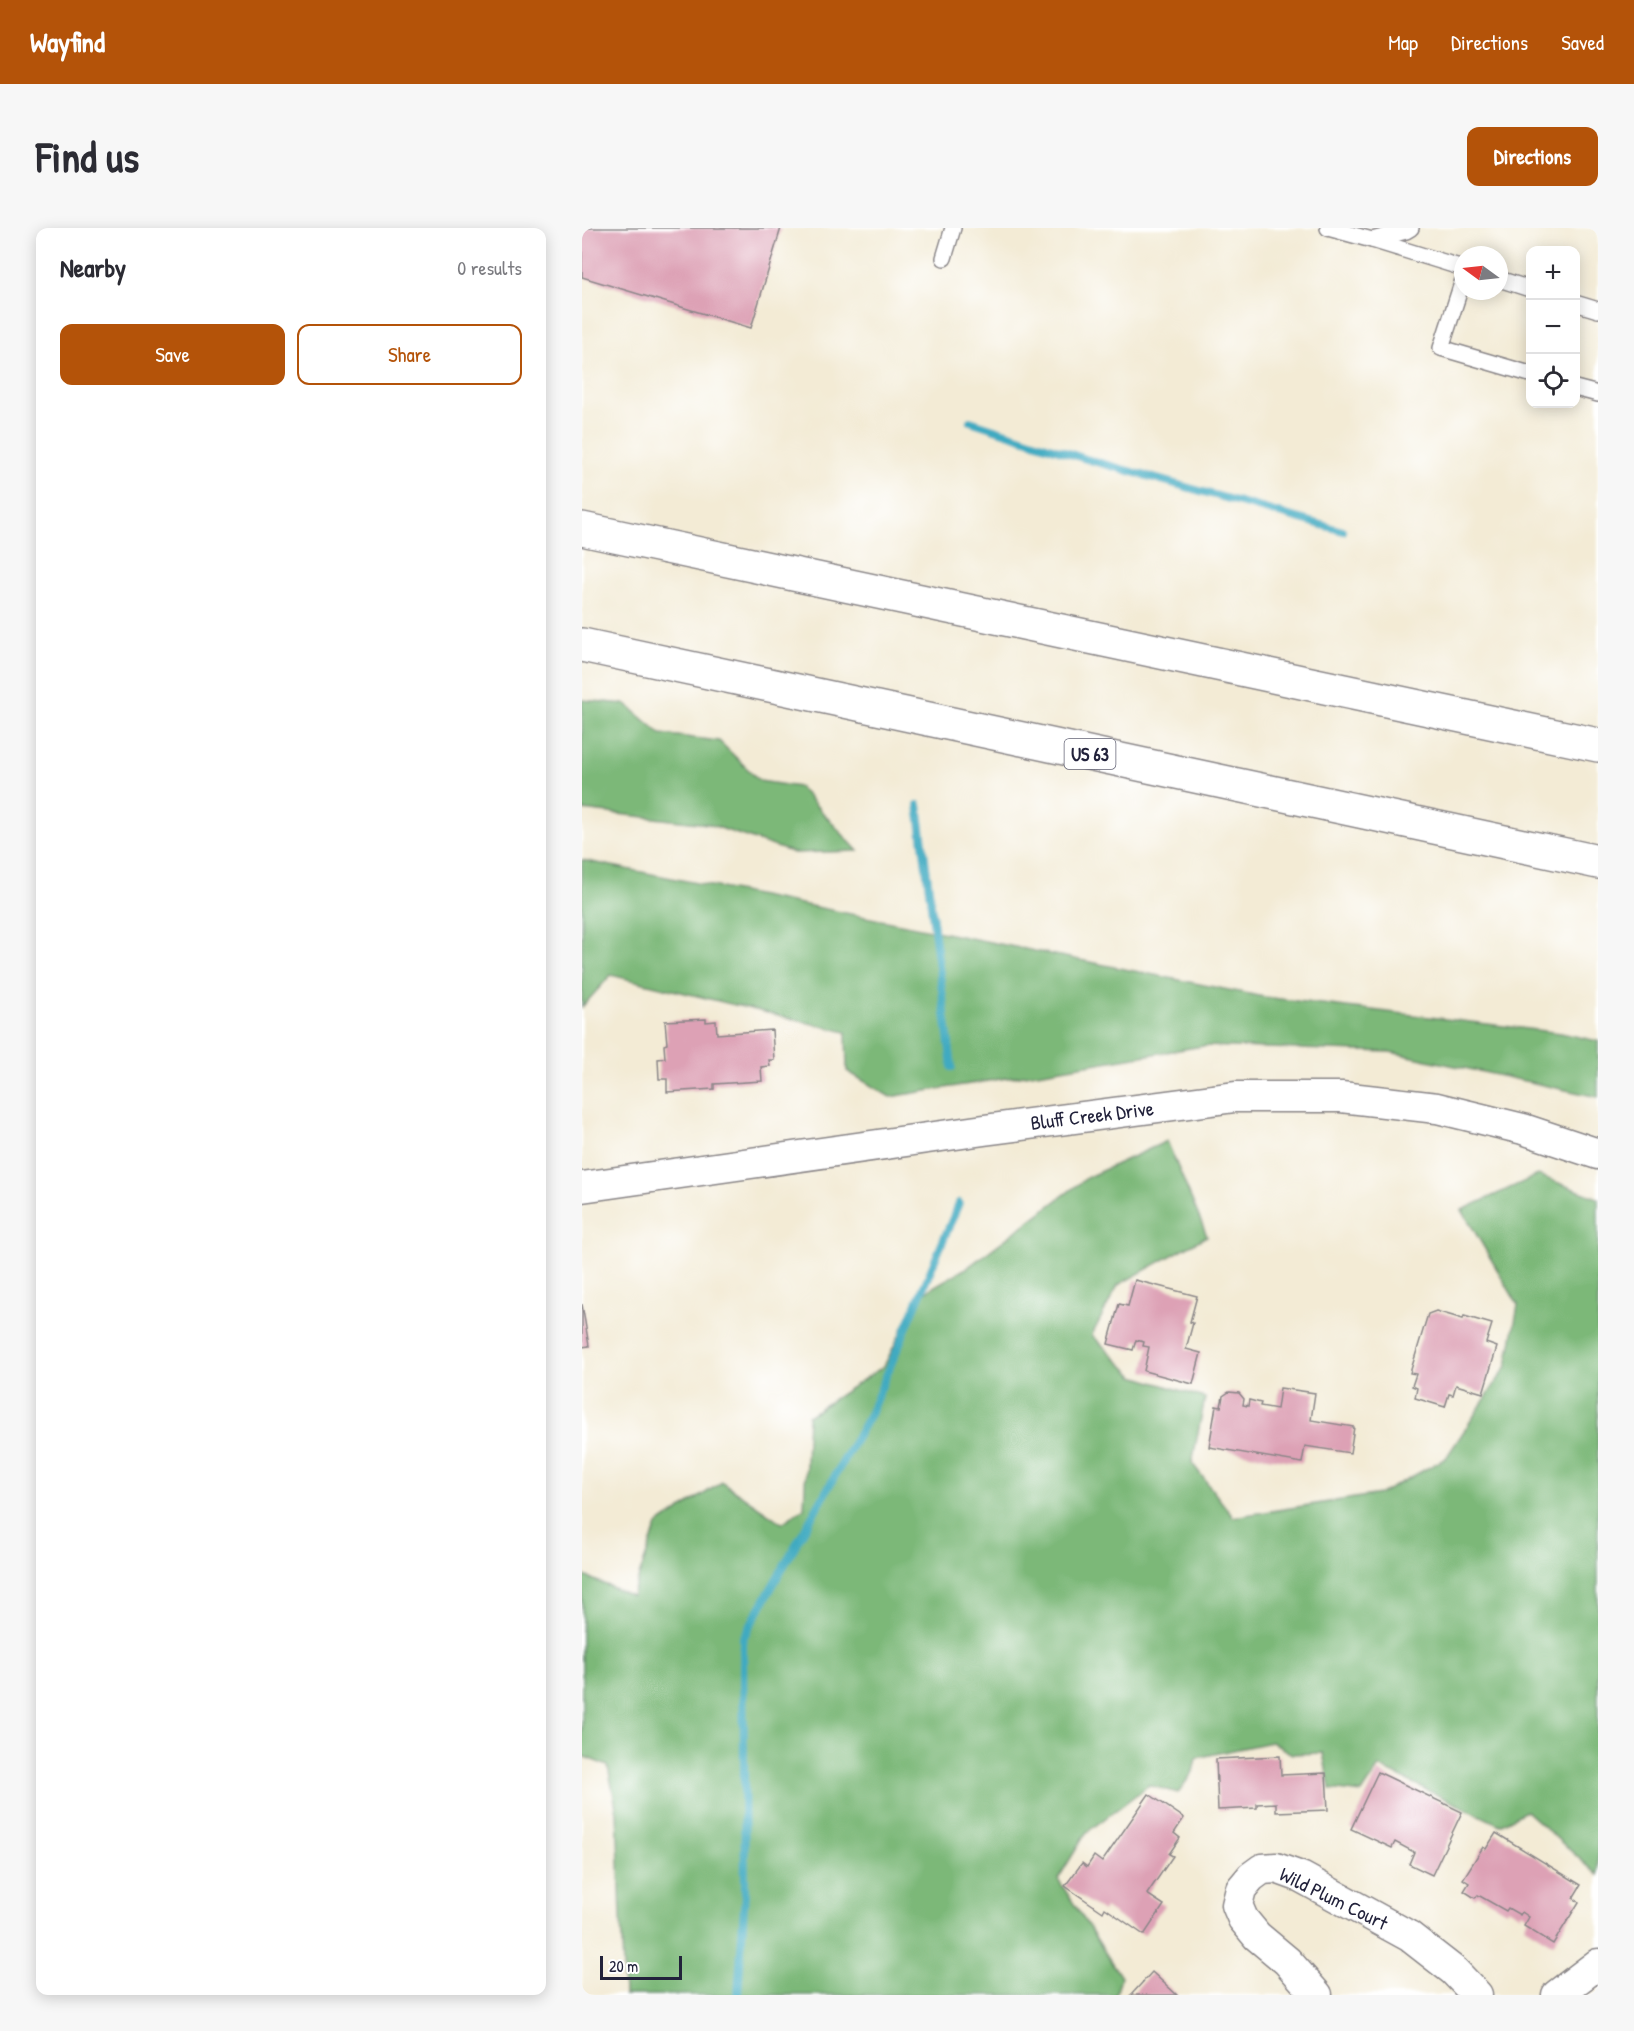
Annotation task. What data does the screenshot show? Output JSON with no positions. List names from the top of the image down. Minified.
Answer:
{"streets":{"highway":["US 63"],"street":["Bluff Creek Drive","Wild Plum Court"]},"scale_bar":"20 m","north":"left","page":{"header":"Wayfind","nav":["Map","Directions","Saved"],"buttons":["Directions",["Save","Share"]],"title":"Find us","heading":["Nearby","0 results"],"map_buttons":["+","−"],"scale":"20 m"}}
